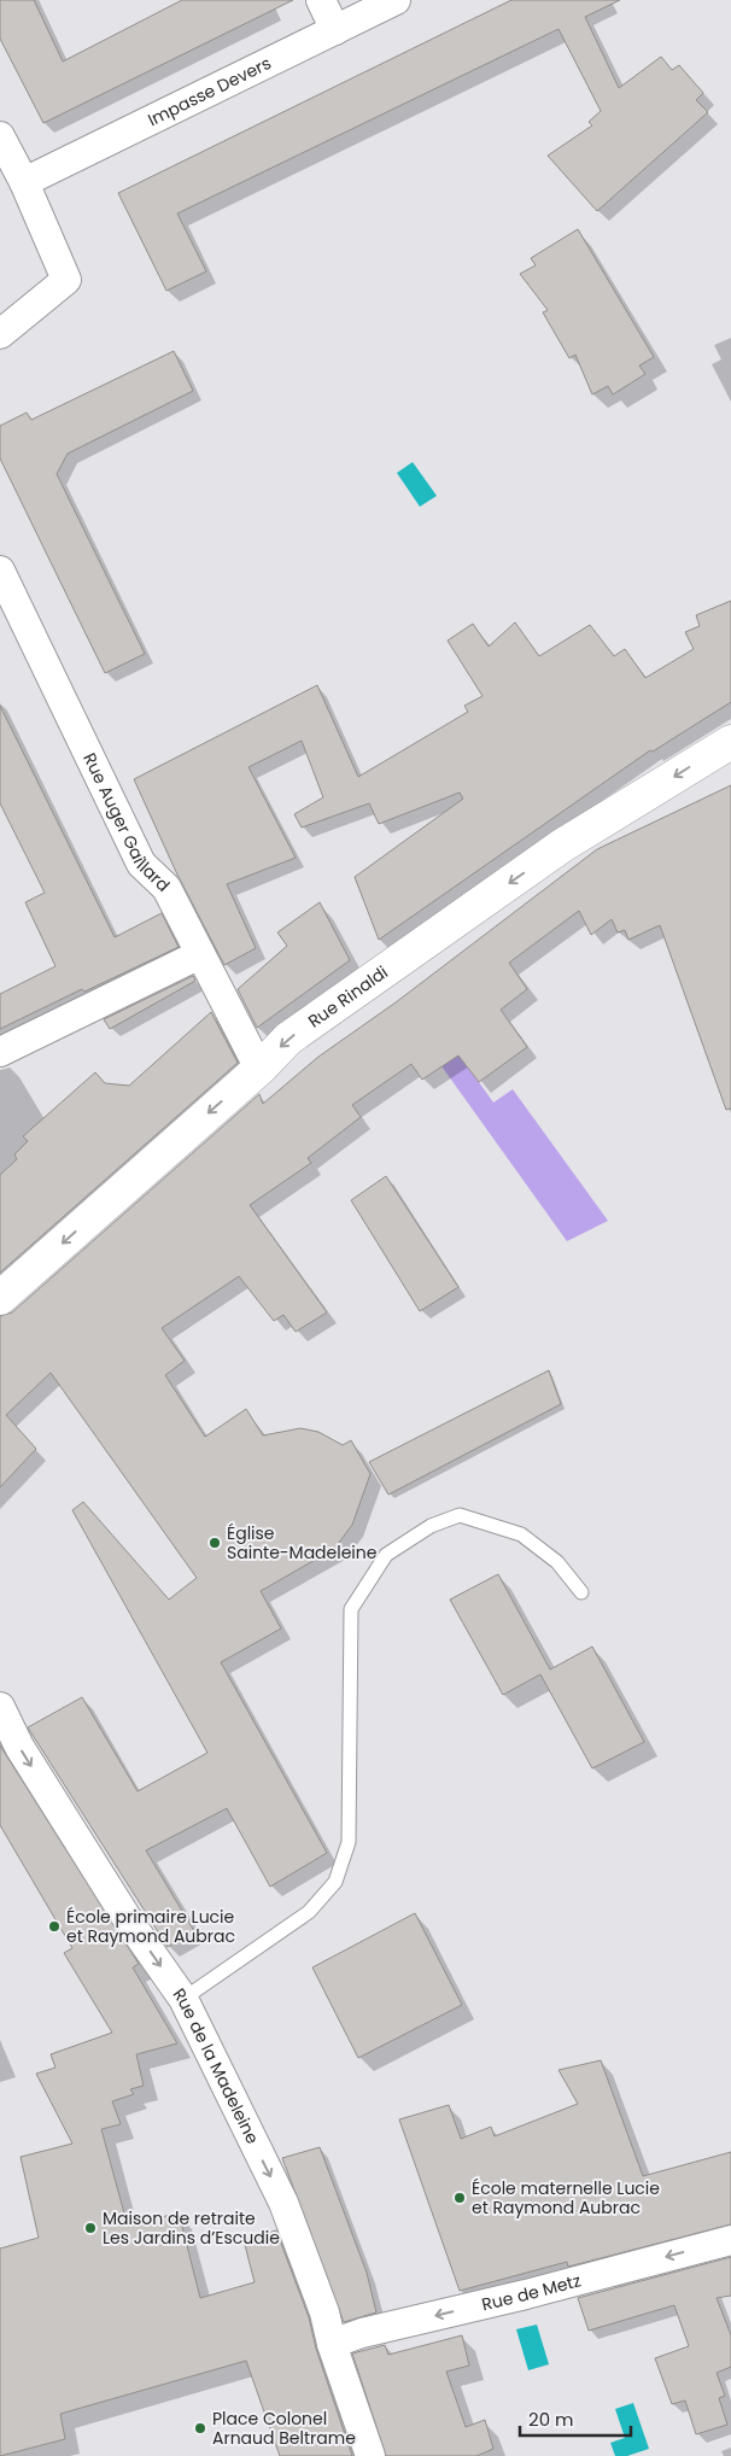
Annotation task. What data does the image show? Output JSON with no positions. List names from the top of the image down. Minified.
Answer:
{"streets":{"street":["Impasse Devers","Rue Auger Gaillard","Rue Rinaldi","Rue de la Madeleine","Rue de Metz"]},"crossings":[["Rue Auger Gaillard","Rue Rinaldi"],["Rue de la Madeleine","Rue de Metz"]],"one_way":["Rue Rinaldi","Rue de la Madeleine","Rue de Metz"],"places":["Église Sainte-Madeleine","École primaire Lucie et Raymond Aubrac","École maternelle Lucie et Raymond Aubrac","Maison de retraite Les Jardins d’Escudie","Place Colonel Arnaud Beltrame"],"scale_bar":"20 m"}
